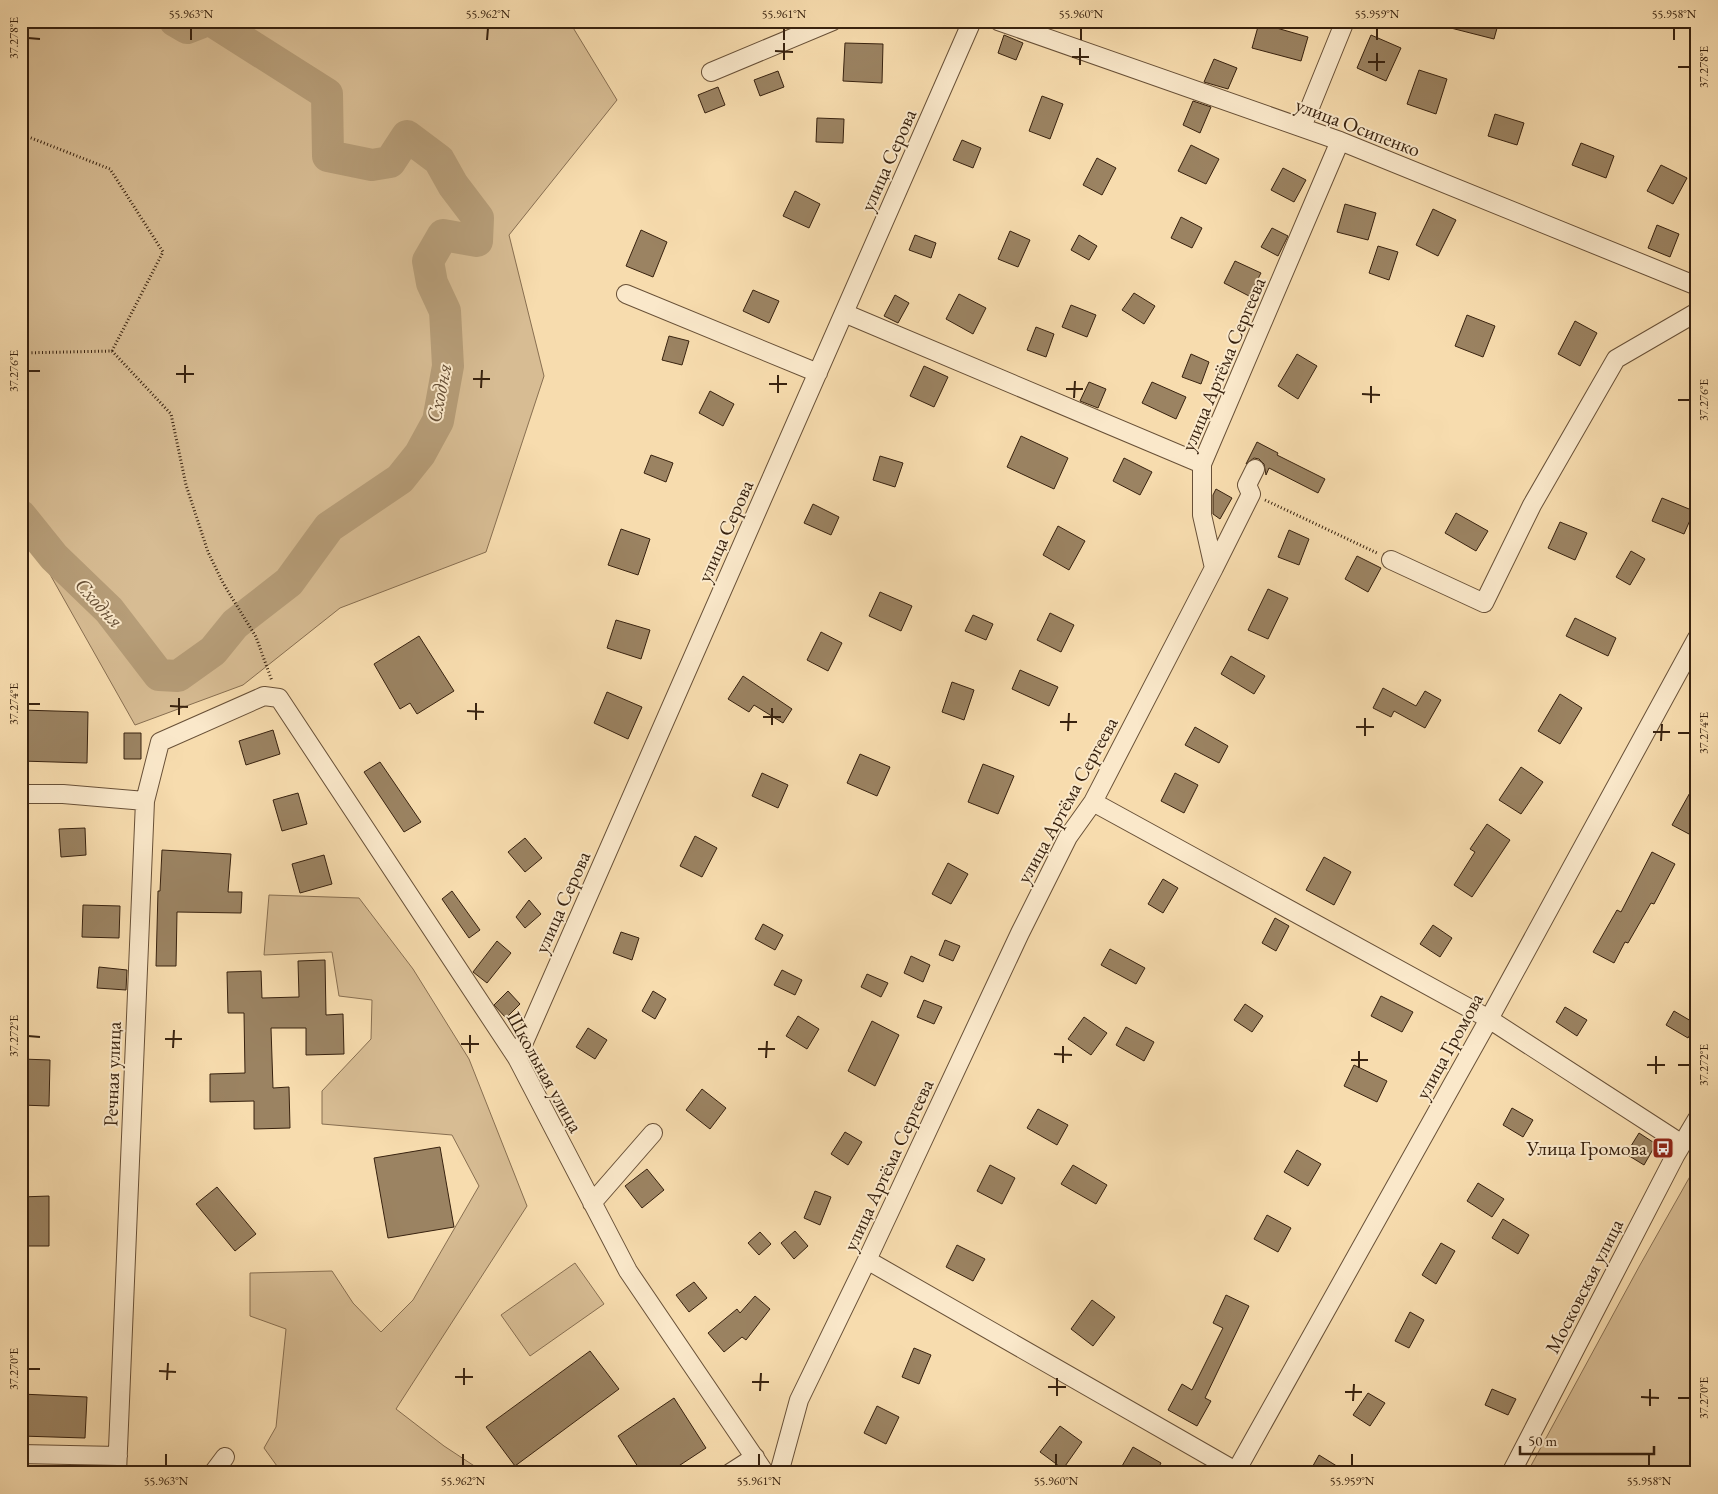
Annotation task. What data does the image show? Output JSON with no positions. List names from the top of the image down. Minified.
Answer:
{"streets":{"street":["улица Осипенко","улица Серова","улица Артёма Сергеева","улица Громова","Школьная улица","Речная улица","Московская улица"]},"crossings":[["улица Осипенко","улица Артёма Сергеева"],["улица Серова","Школьная улица"],["Школьная улица","Речная улица"]],"water":["Сходня"],"places":{"bus stop":["Улица Громова"]},"scale_bar":"50 m","coordinates":["55.963°N","55.962°N","55.961°N","55.960°N","55.959°N","55.958°N","37.278°E","37.276°E","37.274°E","37.272°E","37.270°E"]}
